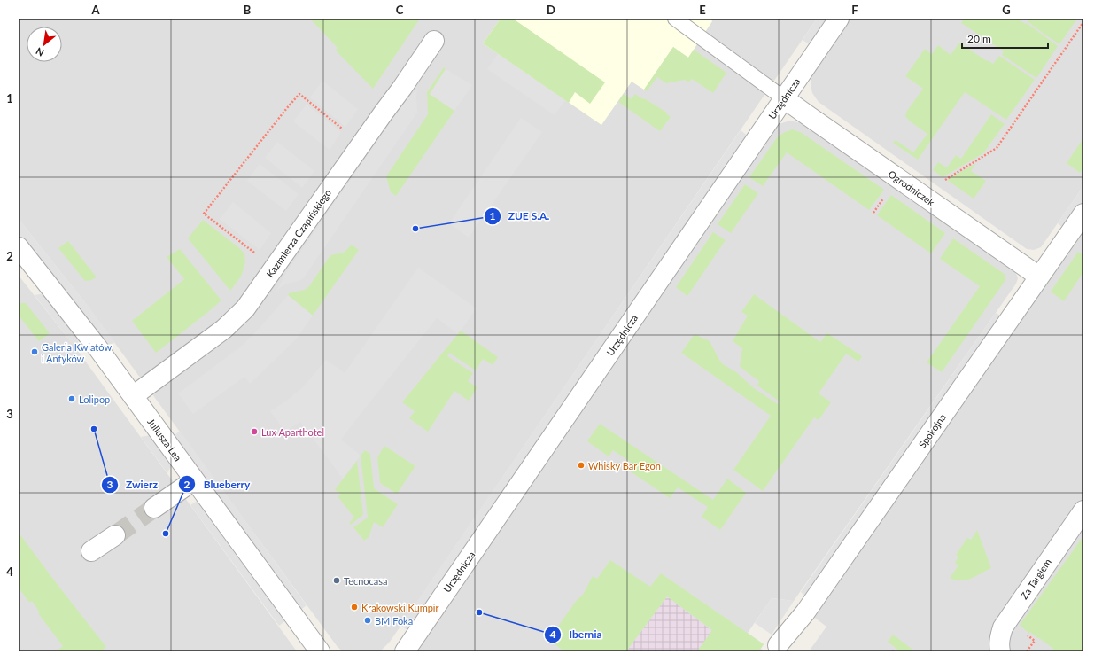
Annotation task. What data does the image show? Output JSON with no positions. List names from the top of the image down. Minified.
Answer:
{"streets":{"street":["Urzędnicza","Ogrodniczek","Kazimierza Czapińskiego","Spokojna","Juliusza Lea","Za Targiem"]},"crossings":[["Urzędnicza","Ogrodniczek"],["Ogrodniczek","Spokojna"],["Kazimierza Czapińskiego","Juliusza Lea"]],"places":["ZUE S.A.","Galeria Kwiatów i Antyków","Lolipop","Zwierz","Lux Aparthotel","Whisky Bar Egon","Blueberry","Tecnocasa","Krakowski Kumpir","Ibernia","BM Foka"],"scale_bar":"20 m","north":"bottom left","grid":{"columns":["A","B","C","D","E","F","G"],"rows":["1","2","3","4"]}}
